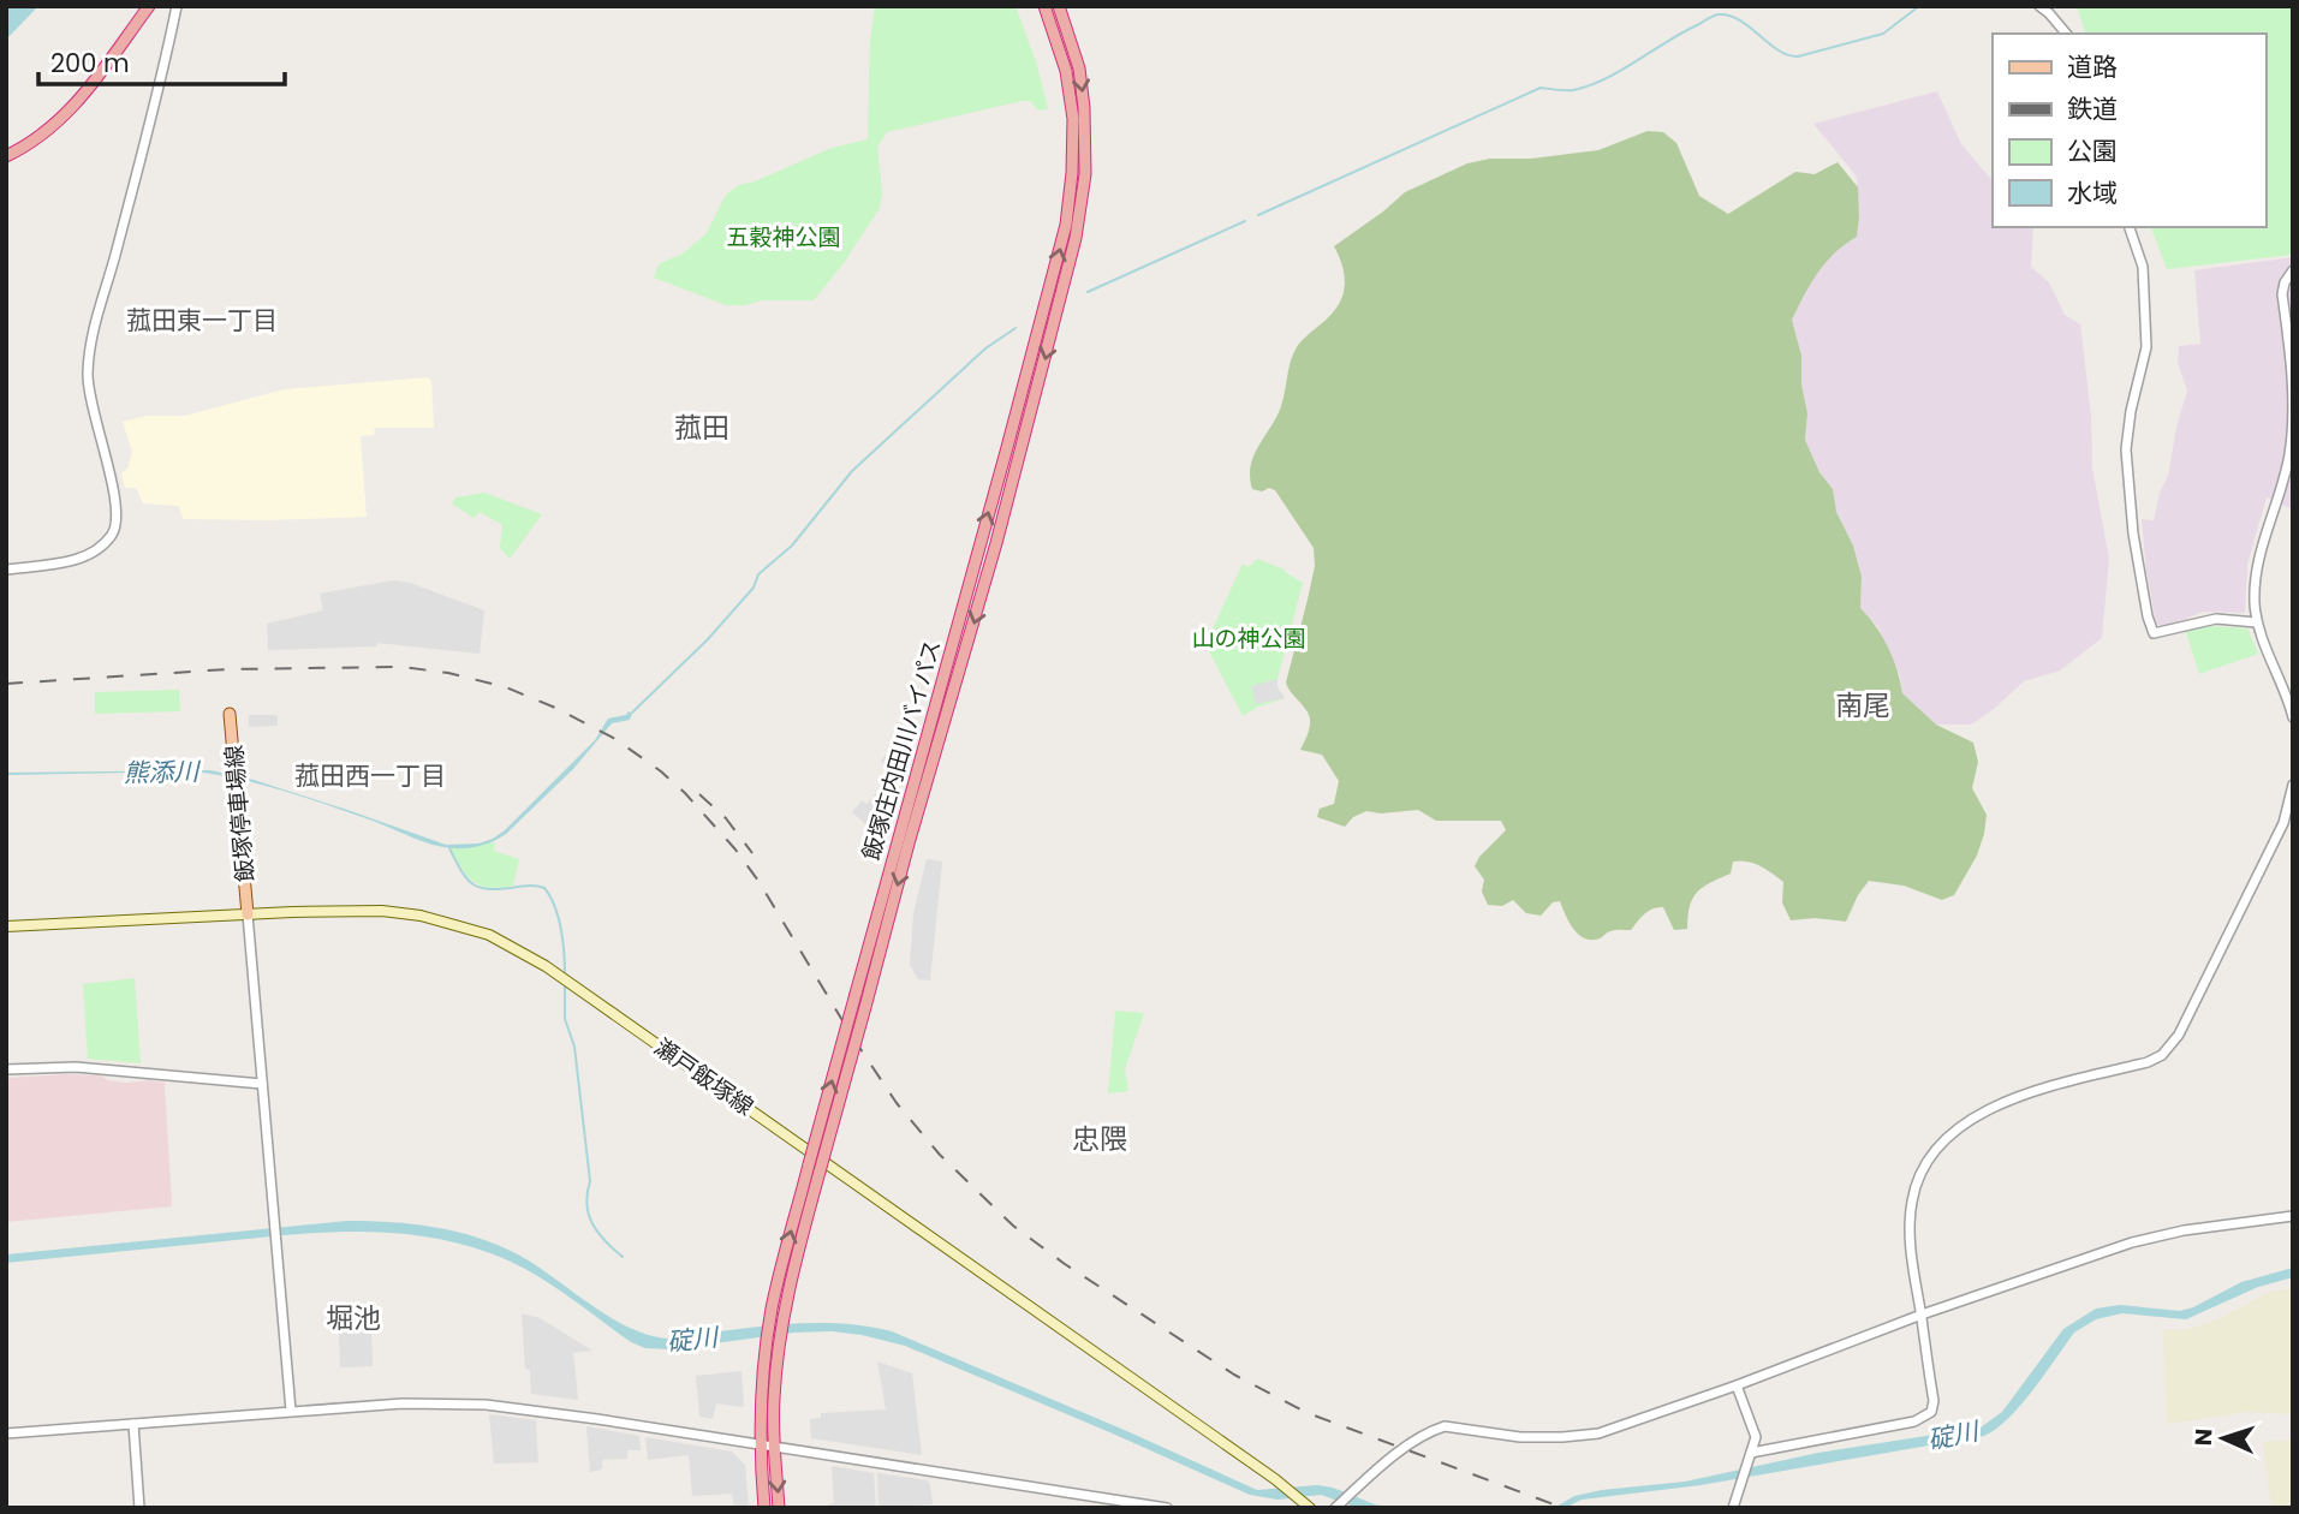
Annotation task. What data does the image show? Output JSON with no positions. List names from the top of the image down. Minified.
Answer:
{"streets":{"highway":["飯塚庄内田川バイパス"],"main road":["飯塚停車場線","瀬戸飯塚線"]},"crossings":[["飯塚停車場線","瀬戸飯塚線"]],"districts":["菰田東一丁目","菰田","南尾","菰田西一丁目","忠隈","堀池"],"water":["熊添川","碇川"],"parks":["五穀神公園","山の神公園"],"legend":["道路","鉄道","公園","水域"],"scale_bar":"200 m","north":"left"}
